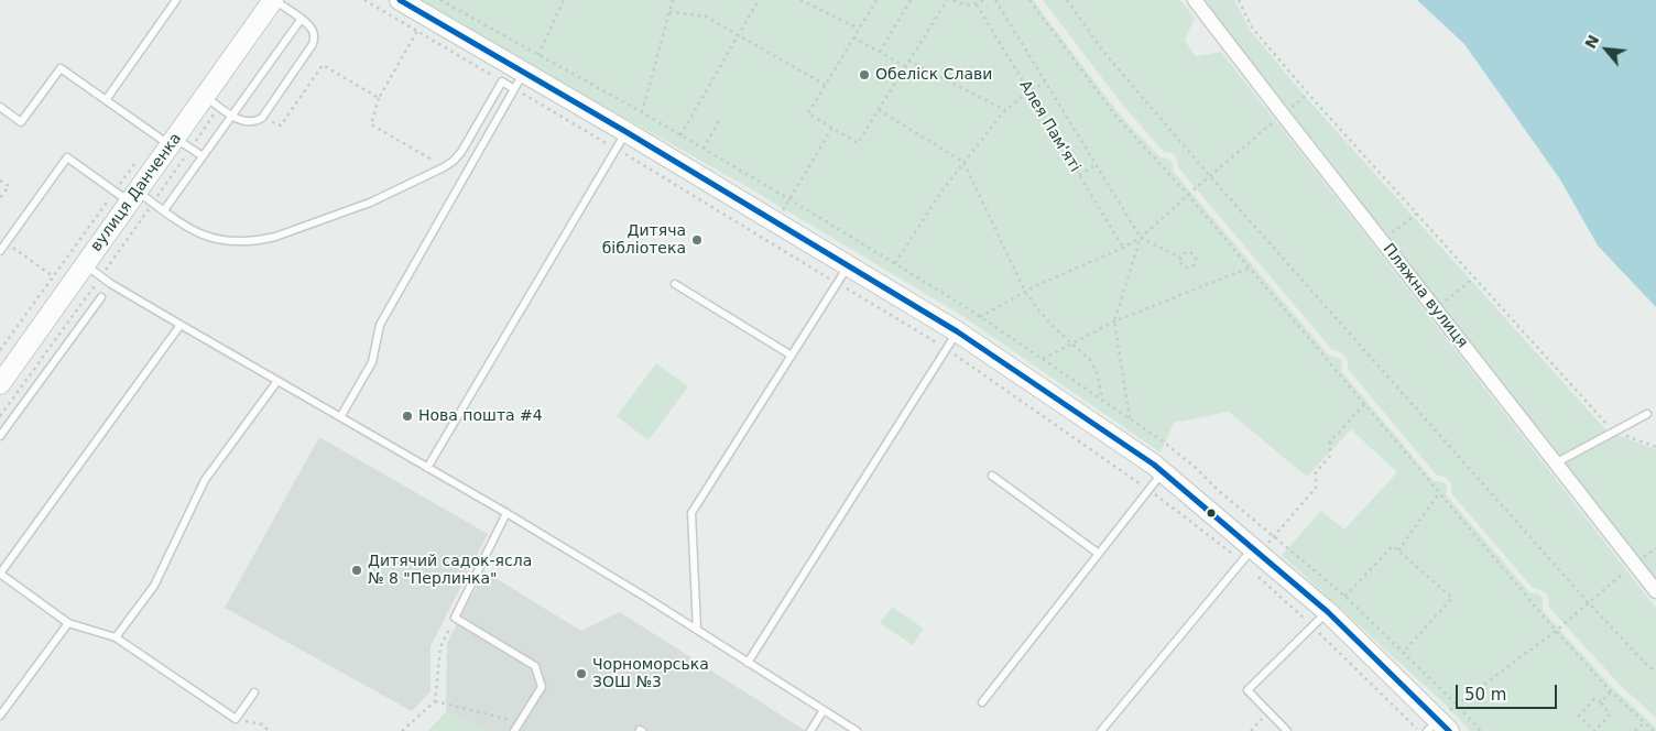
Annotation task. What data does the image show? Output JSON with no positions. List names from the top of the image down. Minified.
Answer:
{"streets":{"street":["вулиця Данченка","Пляжна вулиця"],"path":["Алея Пам'яті"]},"places":["Обеліск Cлави","Дитяча бібліотека","Нова пошта #4","Дитячий садок-ясла № 8 \"Перлинка\"","Чорноморська ЗОШ №3"],"scale_bar":"50 m","north":"top left"}
